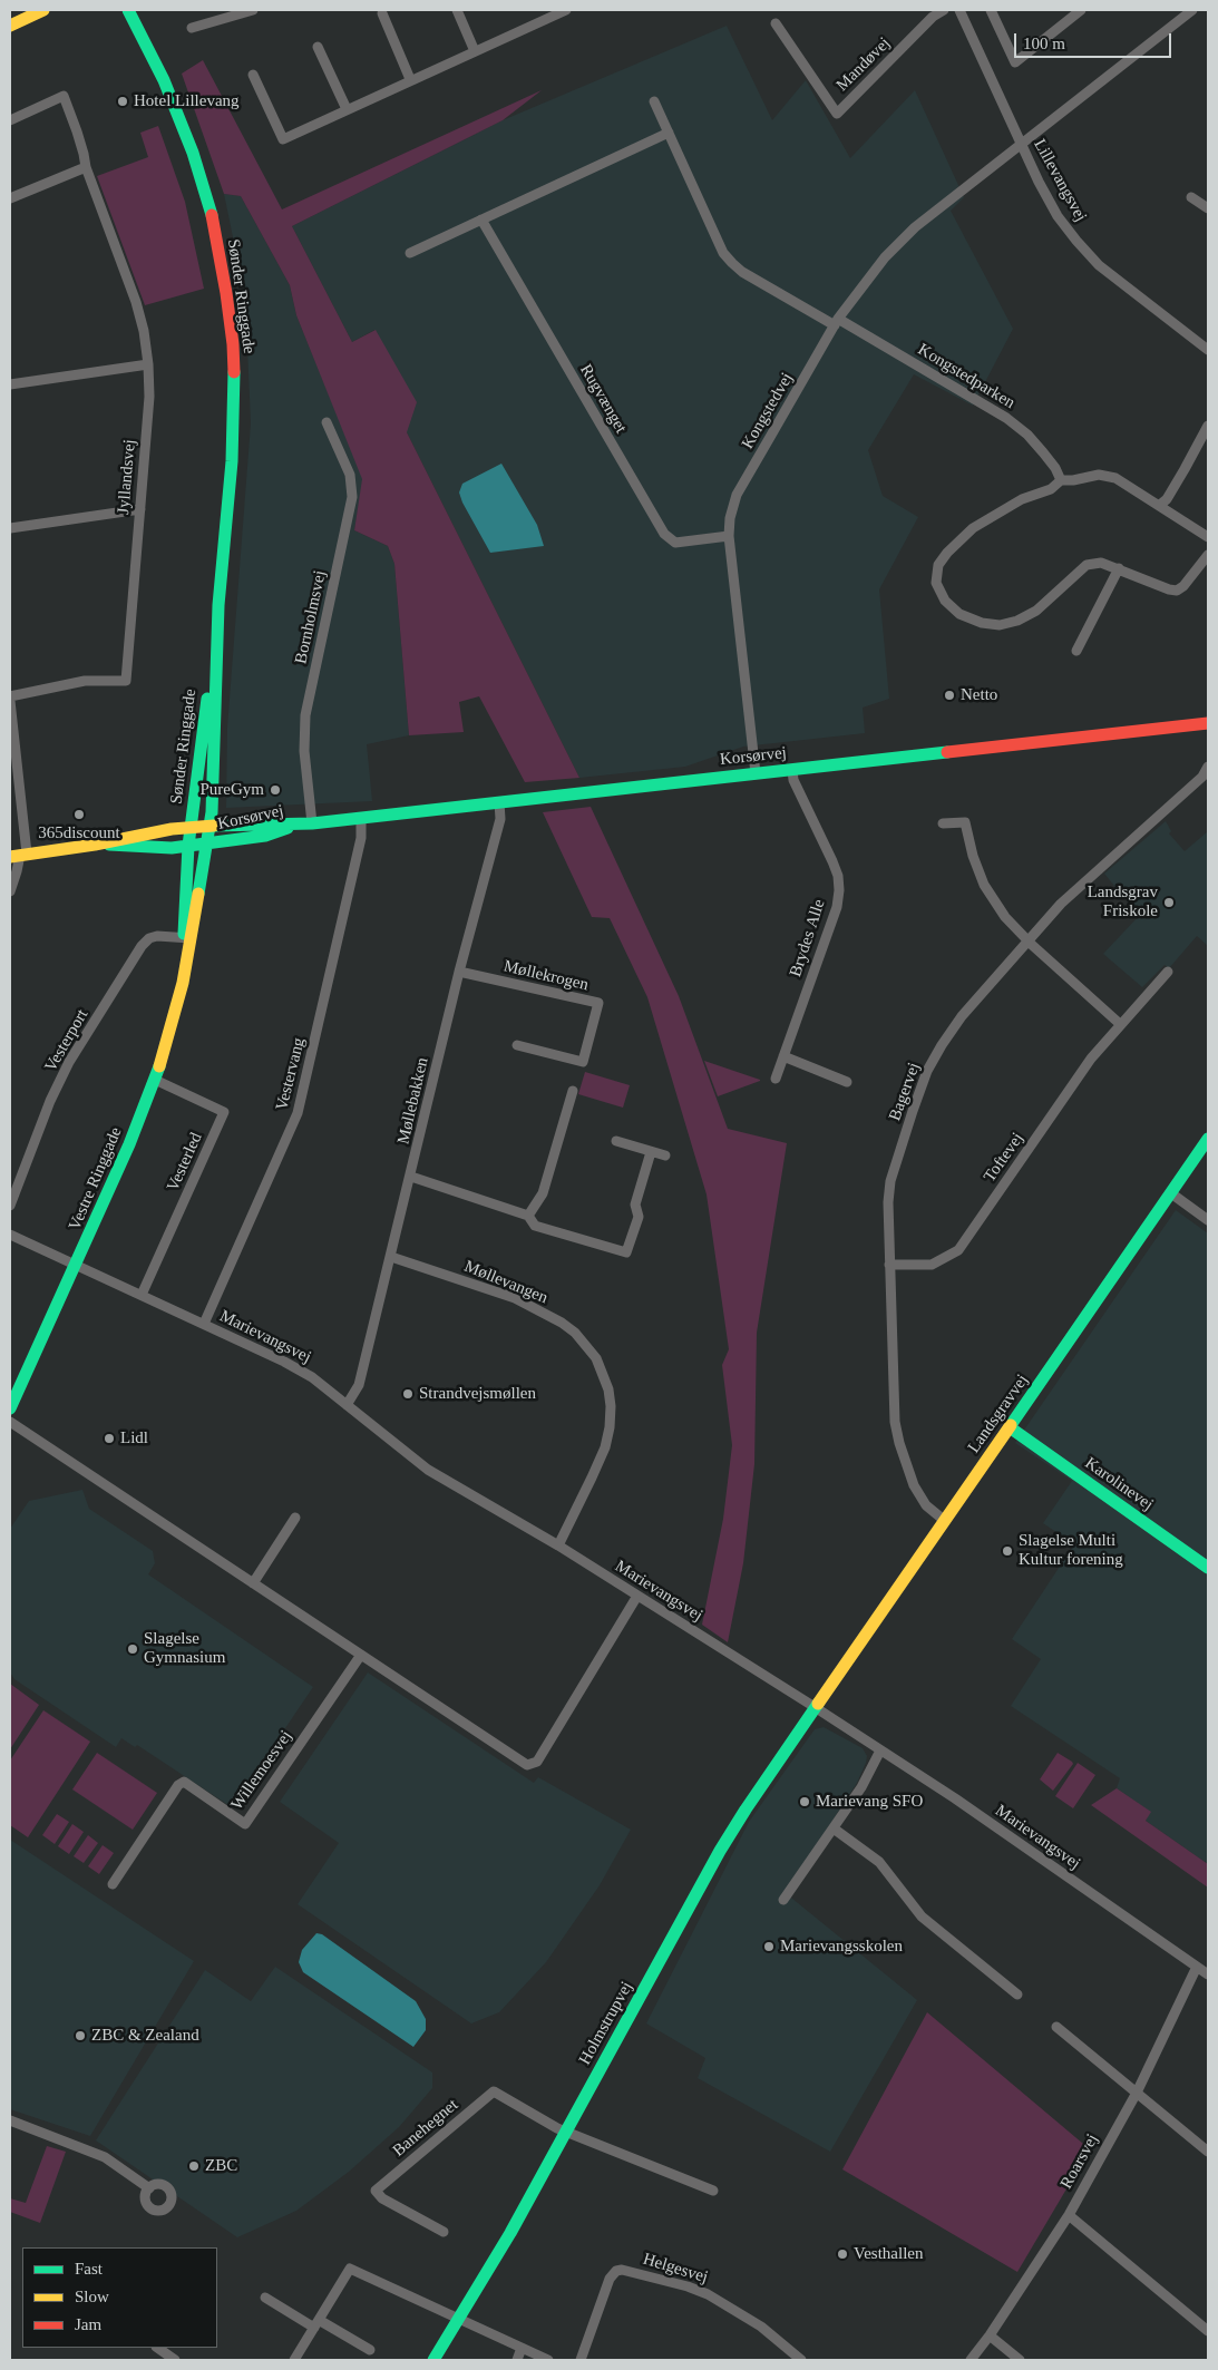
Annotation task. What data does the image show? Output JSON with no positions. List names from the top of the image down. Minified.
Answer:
{"streets":{"street":["Mandøvej","Lillevangsvej","Sønder Ringgade","Kongstedparken","Rugvænget","Kongstedvej","Jyllandsvej","Bornholmsvej","Korsørvej","Brydes Alle","Møllekrogen","Vesterport","Vestervang","Bagervej","Møllebakken","Toftevej","Vesterled","Vestre Ringgade","Møllevangen","Marievangsvej","Landsgravvej","Karolinevej","Willemoesvej","Holmstrupvej","Banehegnet","Roarsvej","Helgesvej"]},"crossings":[["Lillevangsvej","Kongstedvej"],["Sønder Ringgade","Korsørvej"],["Sønder Ringgade","Vestre Ringgade"],["Kongstedparken","Kongstedvej"],["Rugvænget","Kongstedvej"],["Kongstedvej","Korsørvej"],["Bornholmsvej","Korsørvej"],["Korsørvej","Brydes Alle"],["Korsørvej","Vestervang"],["Korsørvej","Møllebakken"],["Korsørvej","Vestre Ringgade"],["Møllekrogen","Møllebakken"],["Vesterport","Vestre Ringgade"],["Vestervang","Marievangsvej"],["Bagervej","Toftevej"],["Bagervej","Landsgravvej"],["Møllebakken","Møllevangen"],["Møllebakken","Marievangsvej"],["Vesterled","Vestre Ringgade"],["Vesterled","Marievangsvej"],["Vestre Ringgade","Marievangsvej"],["Møllevangen","Marievangsvej"],["Marievangsvej","Landsgravvej"],["Marievangsvej","Holmstrupvej"],["Marievangsvej","Roarsvej"],["Landsgravvej","Karolinevej"],["Landsgravvej","Holmstrupvej"],["Holmstrupvej","Banehegnet"]],"places":["Hotel Lillevang","Netto","PureGym","365discount","Landsgrav Friskole","Strandvejsmøllen","Lidl","Slagelse Multi Kultur forening","Slagelse Gymnasium","Marievang SFO","Marievangsskolen","ZBC & Zealand","ZBC","Vesthallen"],"legend":["Fast","Slow","Jam"],"scale_bar":"100 m"}
